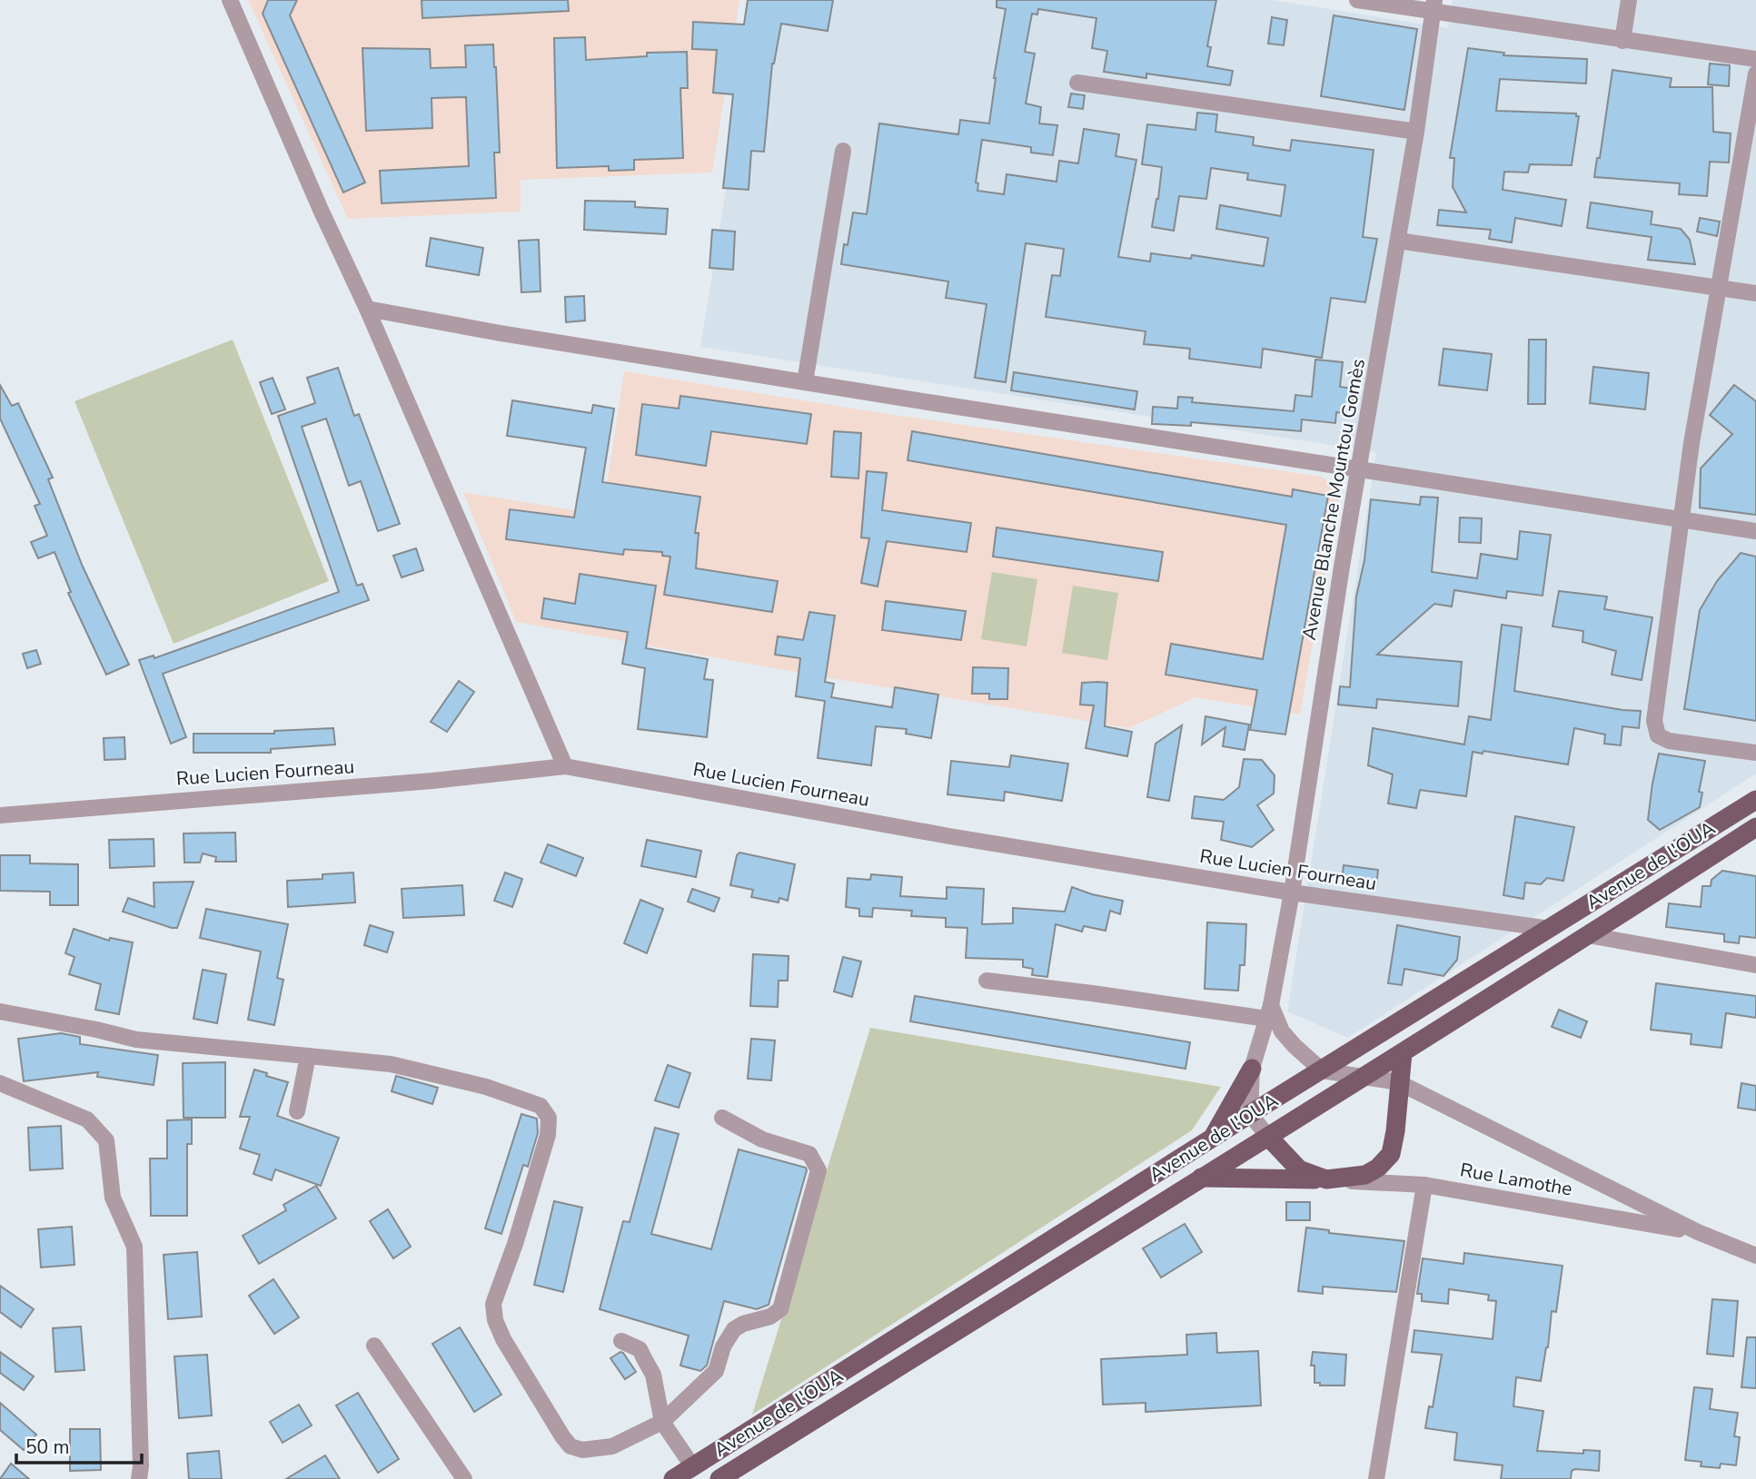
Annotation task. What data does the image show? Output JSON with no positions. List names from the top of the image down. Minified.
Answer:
{"streets":{"main road":["Avenue de l'OUA"],"street":["Avenue Blanche Mountou Gomès","Rue Lucien Fourneau","Rue Lamothe"]},"crossings":[["Avenue Blanche Mountou Gomès","Rue Lucien Fourneau"],["Avenue Blanche Mountou Gomès","Avenue de l'OUA"],["Rue Lucien Fourneau","Avenue de l'OUA"],["Avenue de l'OUA","Rue Lamothe"]],"scale_bar":"50 m"}
